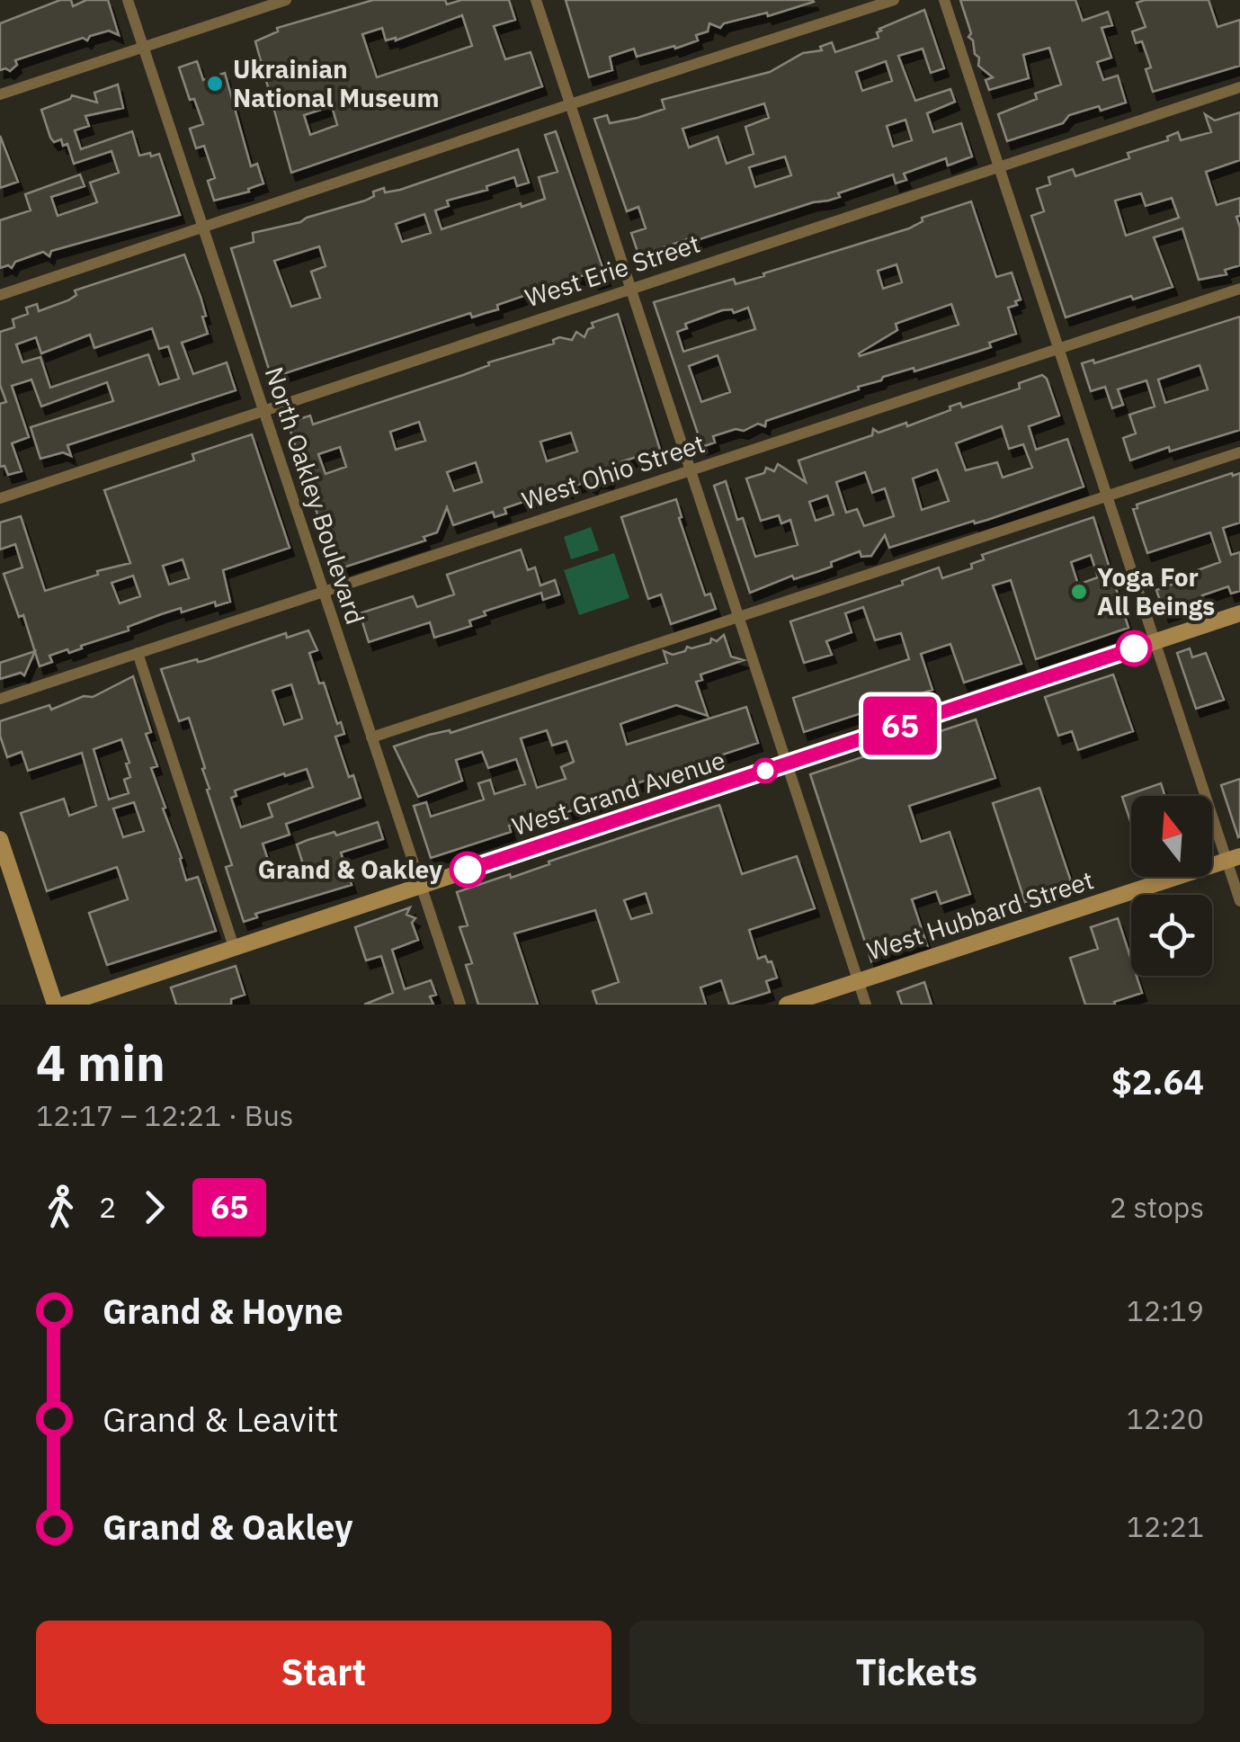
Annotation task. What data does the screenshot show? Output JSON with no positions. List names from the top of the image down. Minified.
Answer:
{"streets":{"main road":["West Grand Avenue","West Hubbard Street"],"street":["West Erie Street","West Ohio Street","North Oakley Boulevard"]},"crossings":[["West Erie Street","North Oakley Boulevard"],["West Ohio Street","North Oakley Boulevard"],["North Oakley Boulevard","West Grand Avenue"]],"places":["Ukrainian National Museum","Yoga For All Beings","Grand & Oakley"],"lines":["bus line 65"],"north":"top","page":{"on_map":"65","heading":["4 min","12:17 – 12:21 · Bus","$2.64"],"legs":["2","65","2 stops"],"list":[{"name":"Grand & Hoyne","value":"12:19"},{"name":"Grand & Leavitt","value":"12:20"},{"name":"Grand & Oakley","value":"12:21"}],"buttons":["Start","Tickets"]}}
